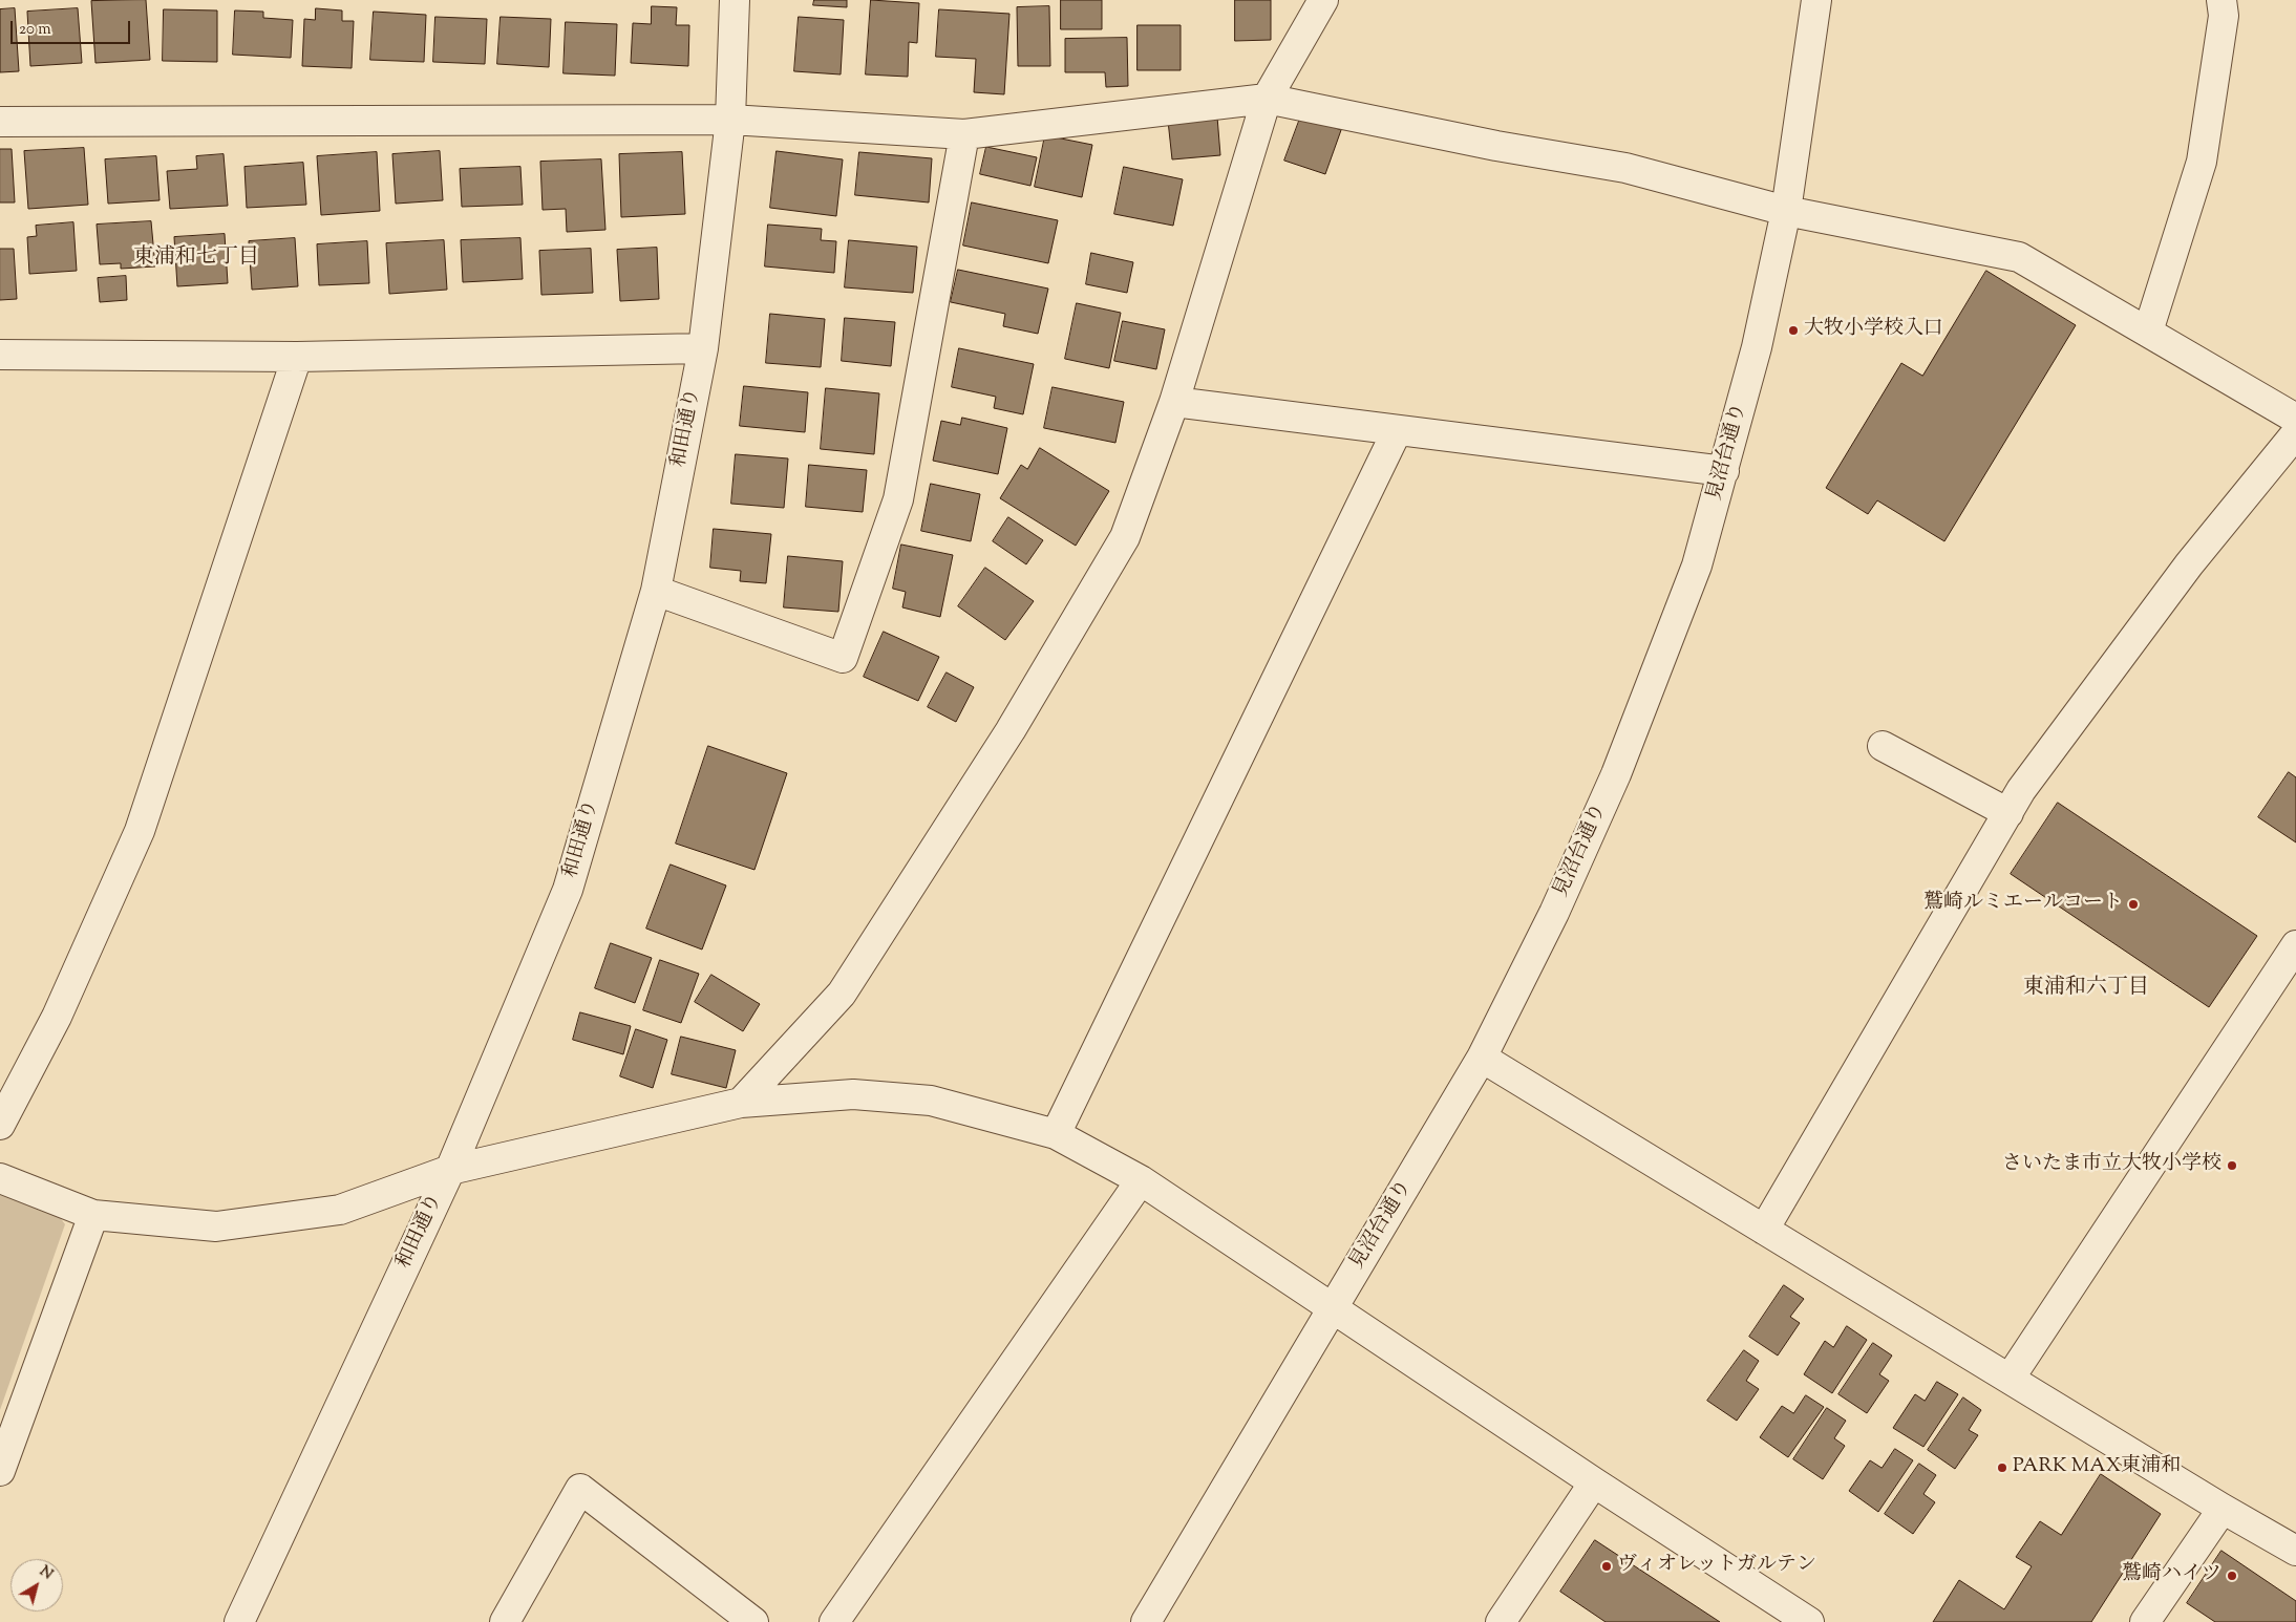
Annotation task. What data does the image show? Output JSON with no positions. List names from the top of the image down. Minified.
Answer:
{"streets":{"street":["和田通り","見沼台通り"]},"districts":["東浦和七丁目","東浦和六丁目"],"places":["大牧小学校入口","鷲崎ルミエールコート","さいたま市立大牧小学校","PARK MAX東浦和","ヴィオレットガルテン","鷲崎ハイツ"],"scale_bar":"20 m","north":"top right"}
